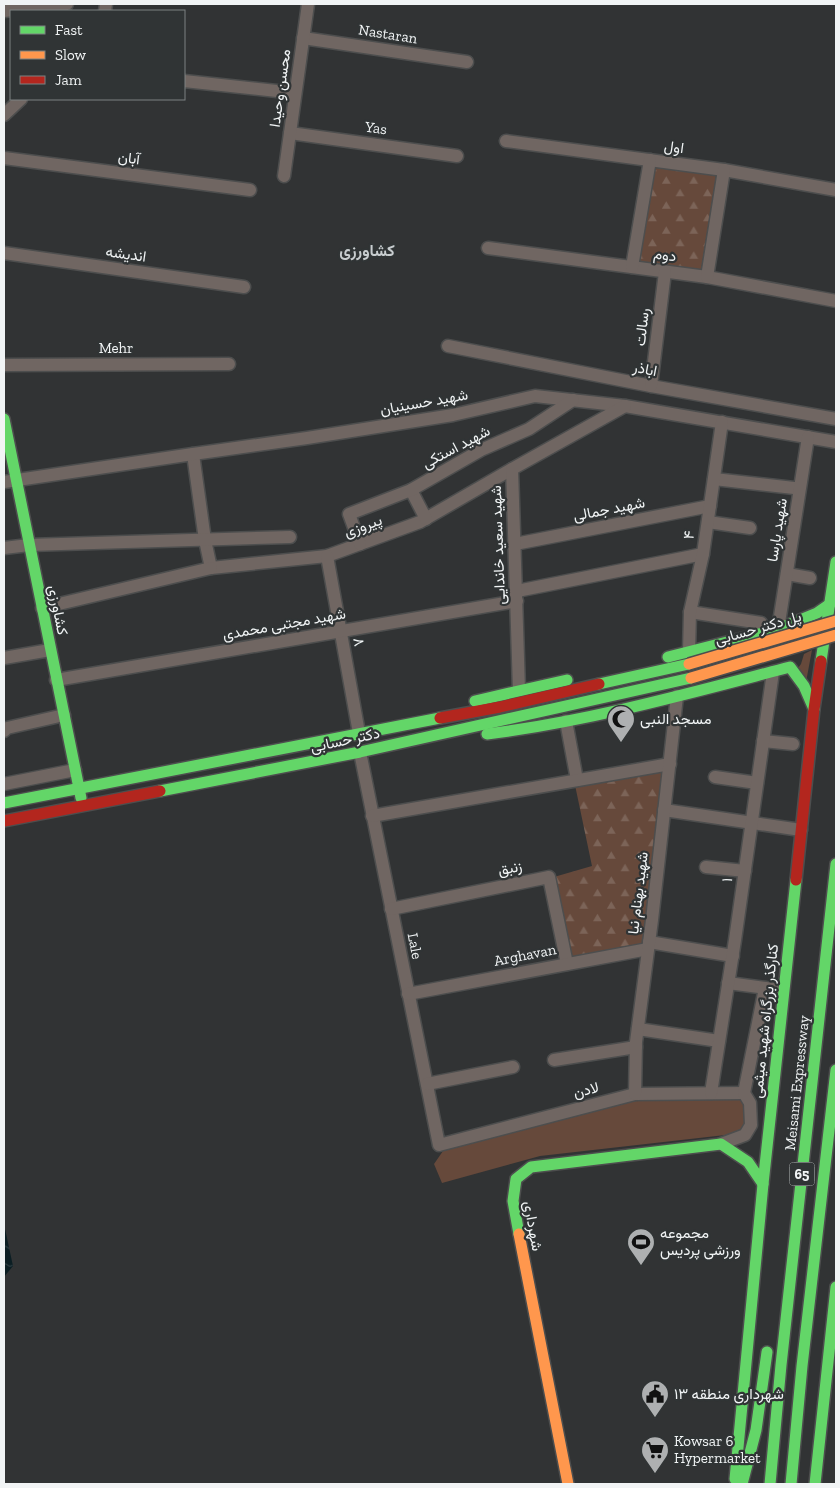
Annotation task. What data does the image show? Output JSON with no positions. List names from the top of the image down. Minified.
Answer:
{"streets":{"main road":["کشاورزی","پل دکتر حسابی","دکتر حسابی","کنارگذر بزرگراه شهید میثمی","Meisami Expressway","65","شهرداری"],"street":["Nastaran","محسن وحیدا","Yas","اول","آبان","اندیشه","دوم","رسالت","Mehr","اباذر","شهید حسینیان","شهید استکی","شهید جمالی","پیروزی","شهید پارسا","۴","شهید سعید خاندایی","شهید مجتبی محمدی","۸","زنبق","۱","شهید بهنام نیا","Lale","Arghavan","لادن"]},"crossings":[["Nastaran","محسن وحیدا"],["محسن وحیدا","Yas"],["دوم","رسالت"],["رسالت","اباذر"],["شهید حسینیان","شهید استکی"],["شهید حسینیان","شهید پارسا"],["شهید حسینیان","۴"],["شهید حسینیان","شهید سعید خاندایی"],["شهید حسینیان","کشاورزی"],["شهید استکی","پیروزی"],["شهید جمالی","۴"],["شهید جمالی","شهید سعید خاندایی"],["پیروزی","شهید سعید خاندایی"],["پیروزی","کشاورزی"],["پیروزی","۸"],["۴","شهید مجتبی محمدی"],["۴","پل دکتر حسابی"],["۴","دکتر حسابی"],["شهید سعید خاندایی","شهید مجتبی محمدی"],["کشاورزی","شهید مجتبی محمدی"],["کشاورزی","دکتر حسابی"],["شهید مجتبی محمدی","۸"],["پل دکتر حسابی","دکتر حسابی"],["۸","دکتر حسابی"],["دکتر حسابی","Lale"],["زنبق","Lale"],["زنبق","Arghavan"],["۱","Arghavan"],["۱","لادن"],["شهید بهنام نیا","Arghavan"],["شهید بهنام نیا","لادن"],["Lale","Arghavan"],["Lale","لادن"]],"districts":["کشاورزی"],"places":{"mosque":["مسجد النبی"],"sports":["مجموعه ورزشی پردیس"],"public building":["شهرداری منطقه ۱۳"],"supermarket":["Kowsar 6 Hypermarket"]},"legend":["Fast","Slow","Jam"]}
